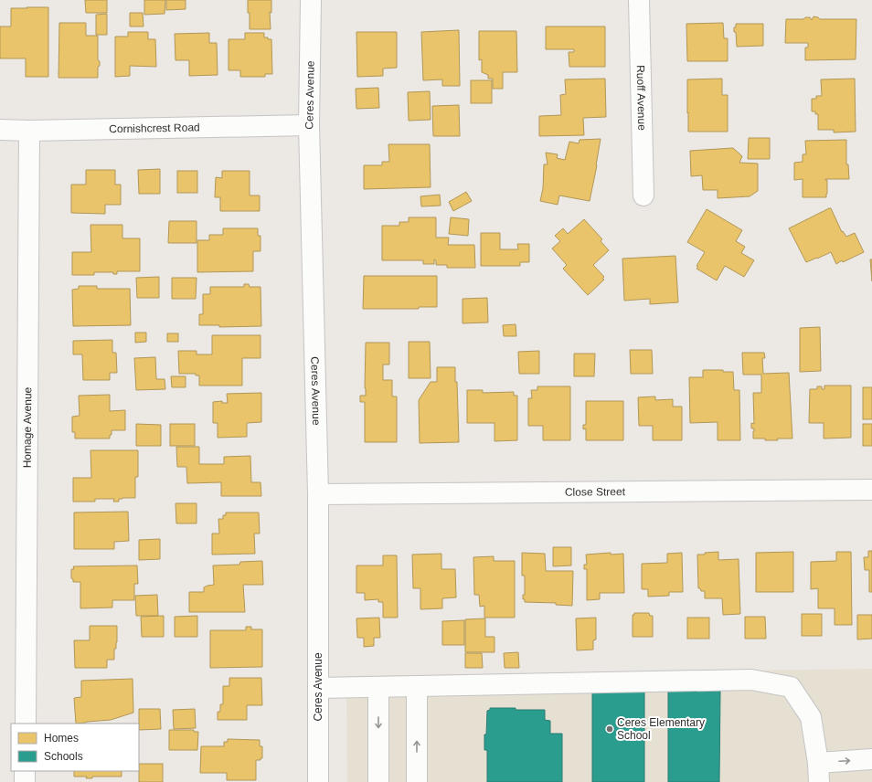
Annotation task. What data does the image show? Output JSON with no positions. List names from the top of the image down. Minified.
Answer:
{"streets":{"street":["Ceres Avenue","Ruoff Avenue","Cornishcrest Road","Homage Avenue","Close Street"]},"crossings":[["Ceres Avenue","Cornishcrest Road"],["Ceres Avenue","Close Street"],["Cornishcrest Road","Homage Avenue"]],"places":["Ceres Elementary School"],"legend":["Homes","Schools"]}
